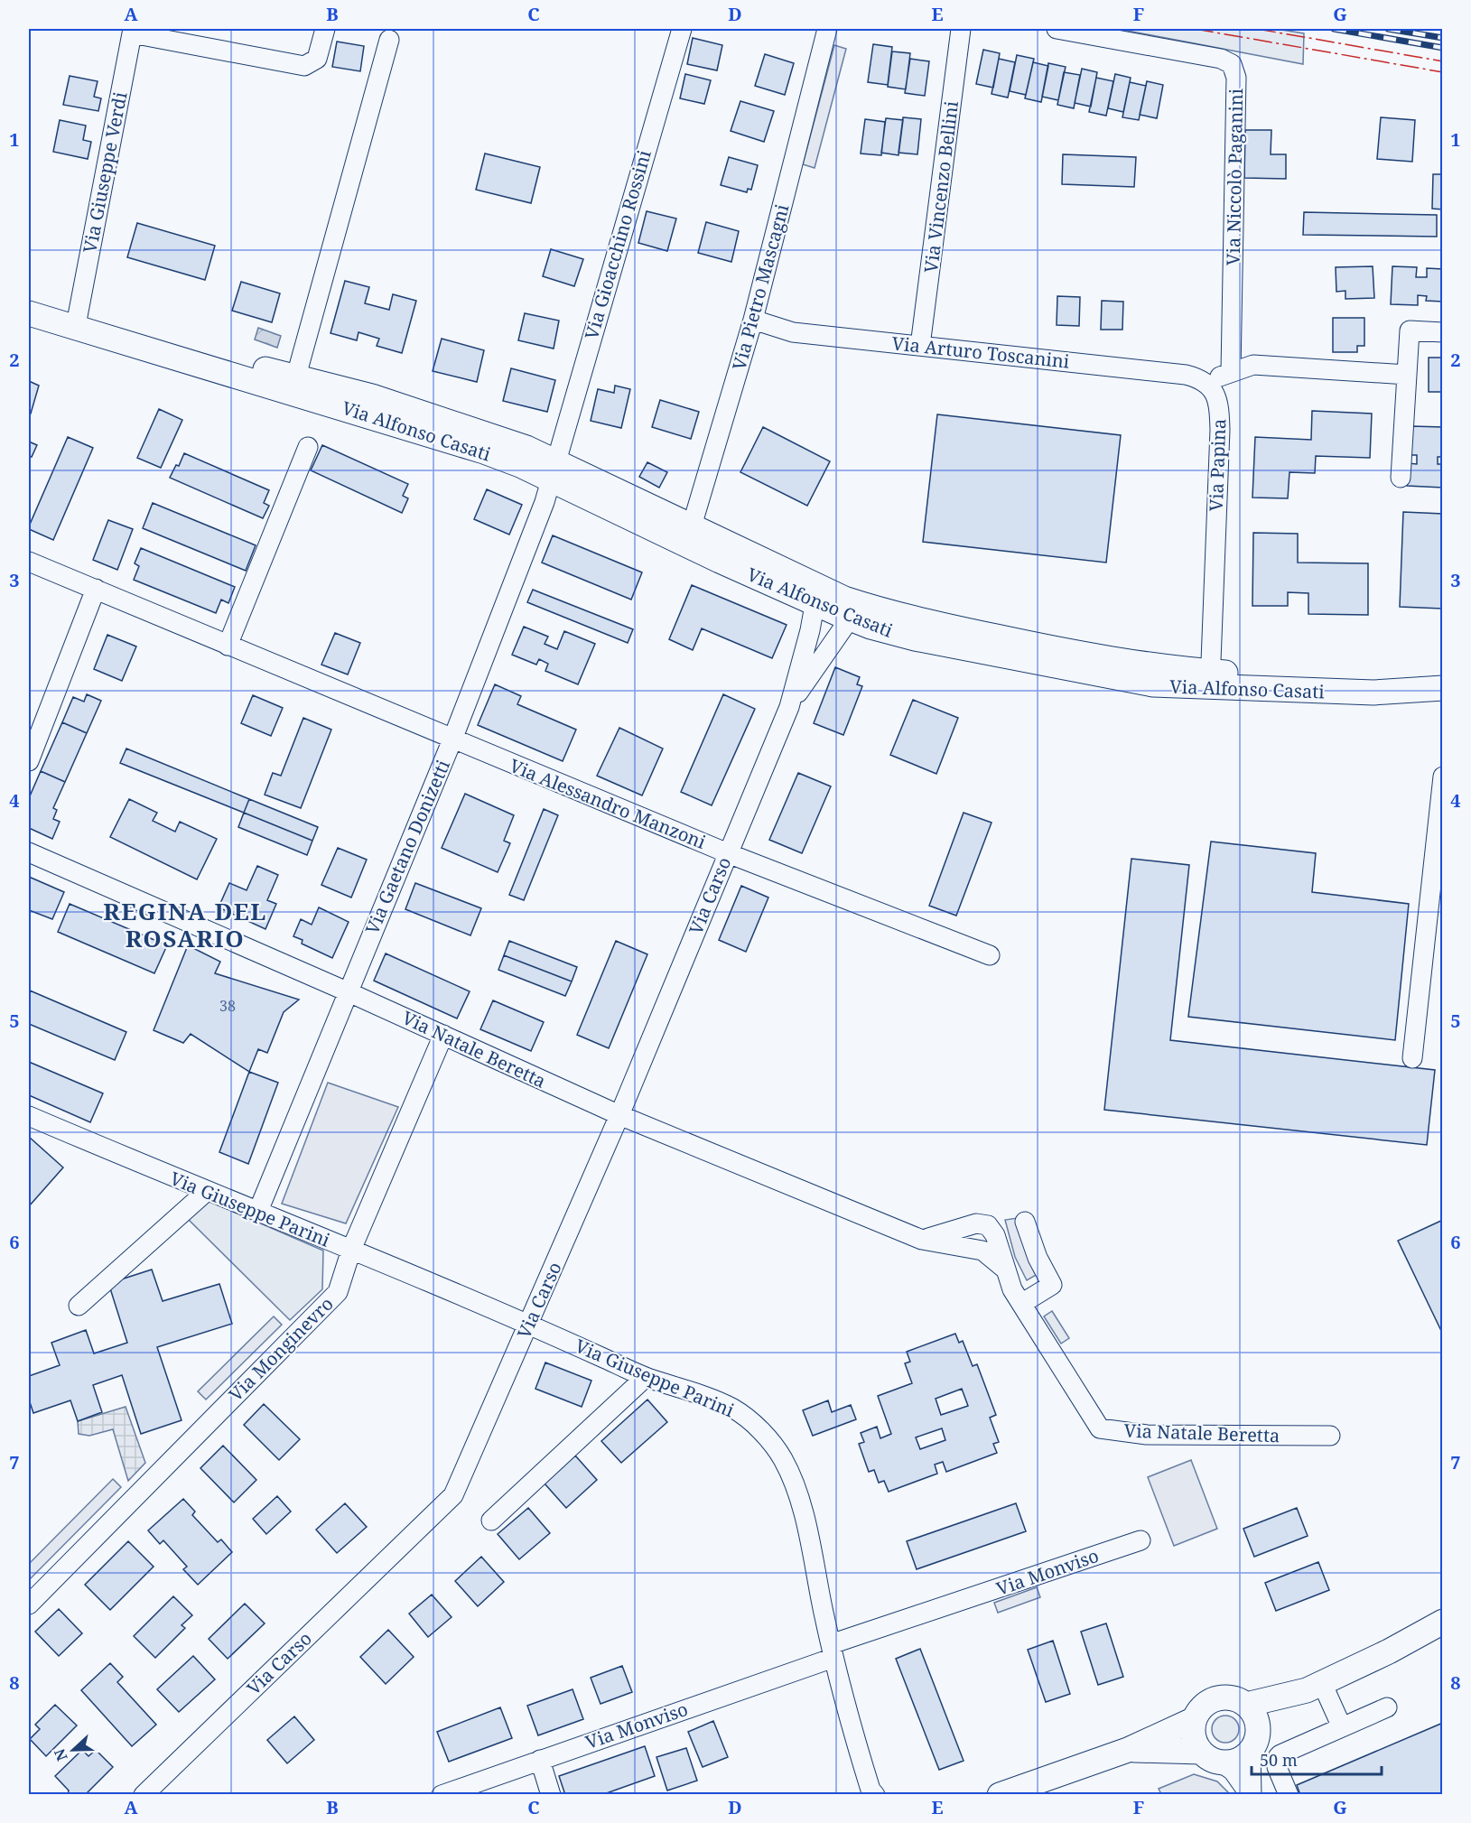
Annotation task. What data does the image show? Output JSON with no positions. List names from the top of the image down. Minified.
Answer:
{"streets":{"main road":["Via Alfonso Casati"],"street":["Via Giuseppe Verdi","Via Niccolò Paganini","Via Vincenzo Bellini","Via Gioacchino Rossini","Via Pietro Mascagni","Via Arturo Toscanini","Via Papina","Via Alessandro Manzoni","Via Gaetano Donizetti","Via Carso","Via Natale Beretta","Via Giuseppe Parini","Via Monginevro","Via Monviso"]},"crossings":[["Via Giuseppe Verdi","Via Alfonso Casati"],["Via Vincenzo Bellini","Via Arturo Toscanini"],["Via Gioacchino Rossini","Via Alfonso Casati"],["Via Gioacchino Rossini","Via Gaetano Donizetti"],["Via Pietro Mascagni","Via Arturo Toscanini"],["Via Pietro Mascagni","Via Alfonso Casati"],["Via Arturo Toscanini","Via Papina"],["Via Alfonso Casati","Via Papina"],["Via Alfonso Casati","Via Gaetano Donizetti"],["Via Alfonso Casati","Via Carso"],["Via Alessandro Manzoni","Via Gaetano Donizetti"],["Via Alessandro Manzoni","Via Carso"],["Via Gaetano Donizetti","Via Natale Beretta"],["Via Gaetano Donizetti","Via Giuseppe Parini"],["Via Carso","Via Natale Beretta"],["Via Carso","Via Giuseppe Parini"],["Via Natale Beretta","Via Monginevro"],["Via Giuseppe Parini","Via Monginevro"],["Via Giuseppe Parini","Via Monviso"]],"districts":["REGINA DEL ROSARIO"],"house_numbers":["38"],"scale_bar":"50 m","north":"left","grid":{"columns":["A","B","C","D","E","F","G"],"rows":["1","2","3","4","5","6","7","8"]}}
